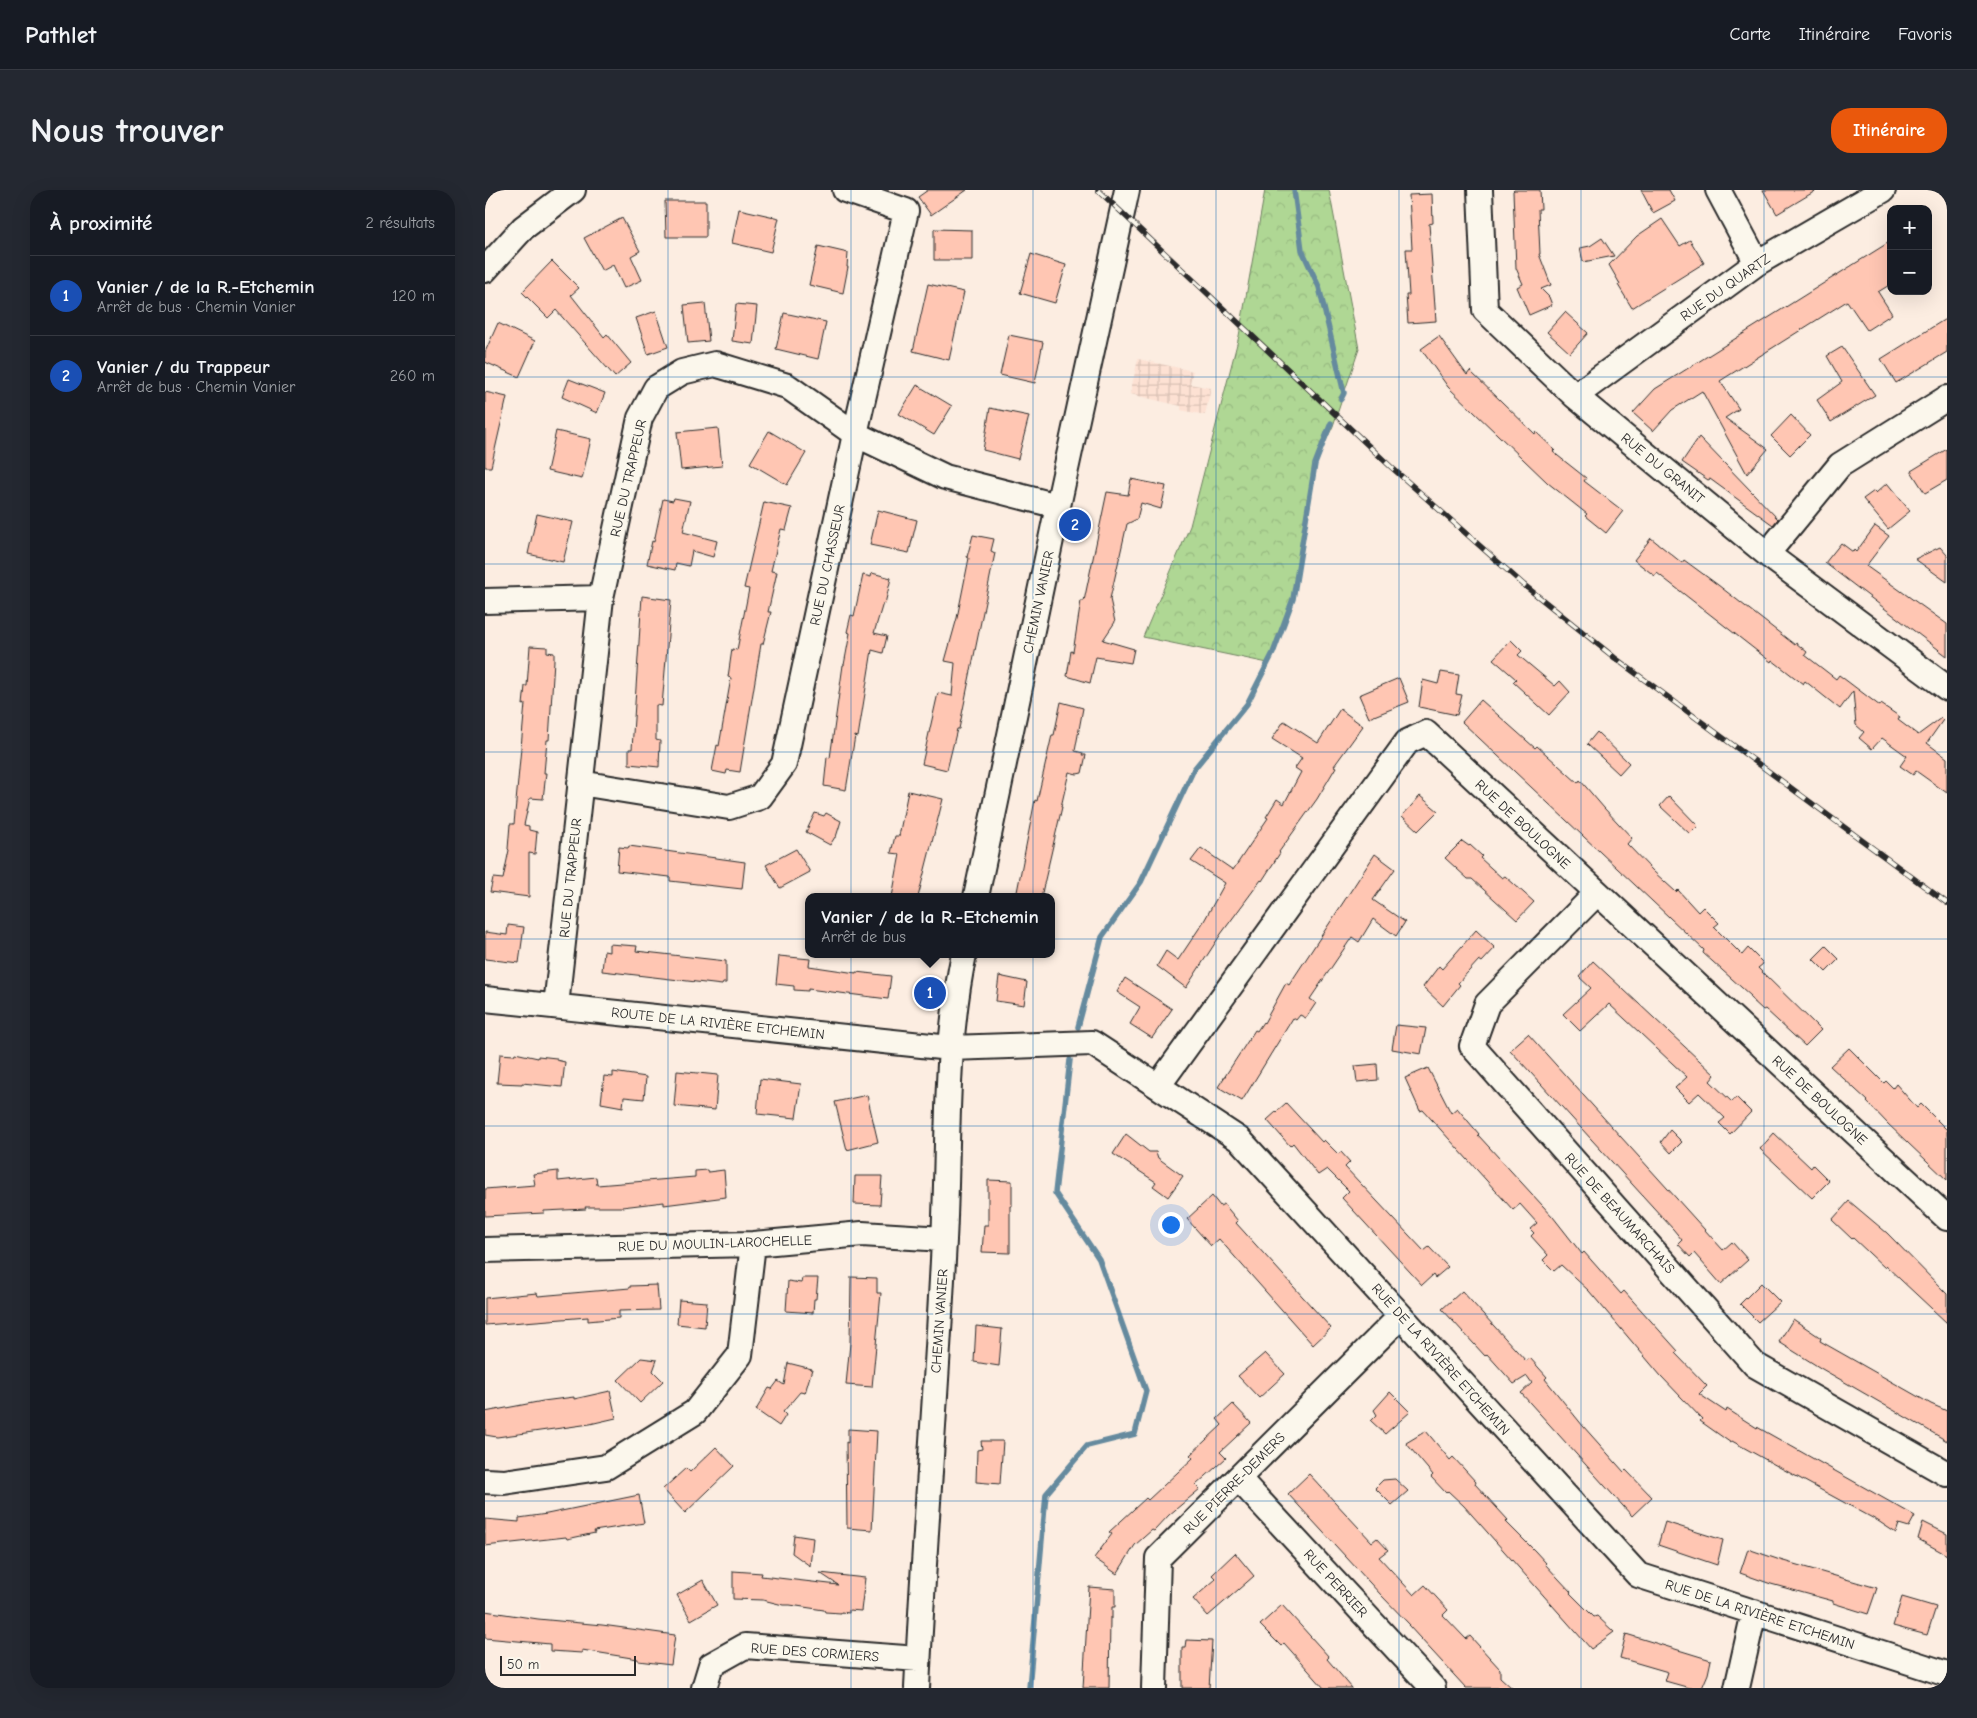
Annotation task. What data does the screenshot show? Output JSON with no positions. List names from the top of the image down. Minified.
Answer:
{"streets":{"street":["RUE DU QUARTZ","RUE DU GRANIT","RUE DU TRAPPEUR","RUE DU CHASSEUR","CHEMIN VANIER","RUE DE BOULOGNE","ROUTE DE LA RIVIÈRE ETCHEMIN","RUE DE BEAUMARCHAIS","RUE DU MOULIN-LAROCHELLE","RUE DE LA RIVIÈRE ETCHEMIN","RUE PIERRE-DEMERS","RUE PERRIER","RUE DES CORMIERS"]},"crossings":[["RUE DU QUARTZ","RUE DU GRANIT"],["RUE DU TRAPPEUR","RUE DU CHASSEUR"],["RUE DU TRAPPEUR","CHEMIN VANIER"],["RUE DU TRAPPEUR","ROUTE DE LA RIVIÈRE ETCHEMIN"],["CHEMIN VANIER","ROUTE DE LA RIVIÈRE ETCHEMIN"],["CHEMIN VANIER","RUE DU MOULIN-LAROCHELLE"],["CHEMIN VANIER","RUE DE LA RIVIÈRE ETCHEMIN"],["CHEMIN VANIER","RUE DES CORMIERS"],["RUE DE BOULOGNE","RUE DE BEAUMARCHAIS"],["RUE DE BOULOGNE","RUE DE LA RIVIÈRE ETCHEMIN"],["ROUTE DE LA RIVIÈRE ETCHEMIN","RUE DE LA RIVIÈRE ETCHEMIN"],["RUE DE LA RIVIÈRE ETCHEMIN","RUE PIERRE-DEMERS"],["RUE PIERRE-DEMERS","RUE PERRIER"]],"scale_bar":"50 m","page":{"header":"Pathlet","nav":["Carte","Itinéraire","Favoris"],"buttons":"Itinéraire","title":"Nous trouver","heading":["À proximité","2 résultats"],"map_buttons":["+","−"],"list":[{"mark":"1","name":"Vanier / de la R.-Etchemin","note":"Arrêt de bus · Chemin Vanier","value":"120 m"},{"mark":"2","name":"Vanier / du Trappeur","note":"Arrêt de bus · Chemin Vanier","value":"260 m"}],"pins":["2","1"],"popup":["Vanier / de la R.-Etchemin","Arrêt de bus"],"scale":"50 m"}}
